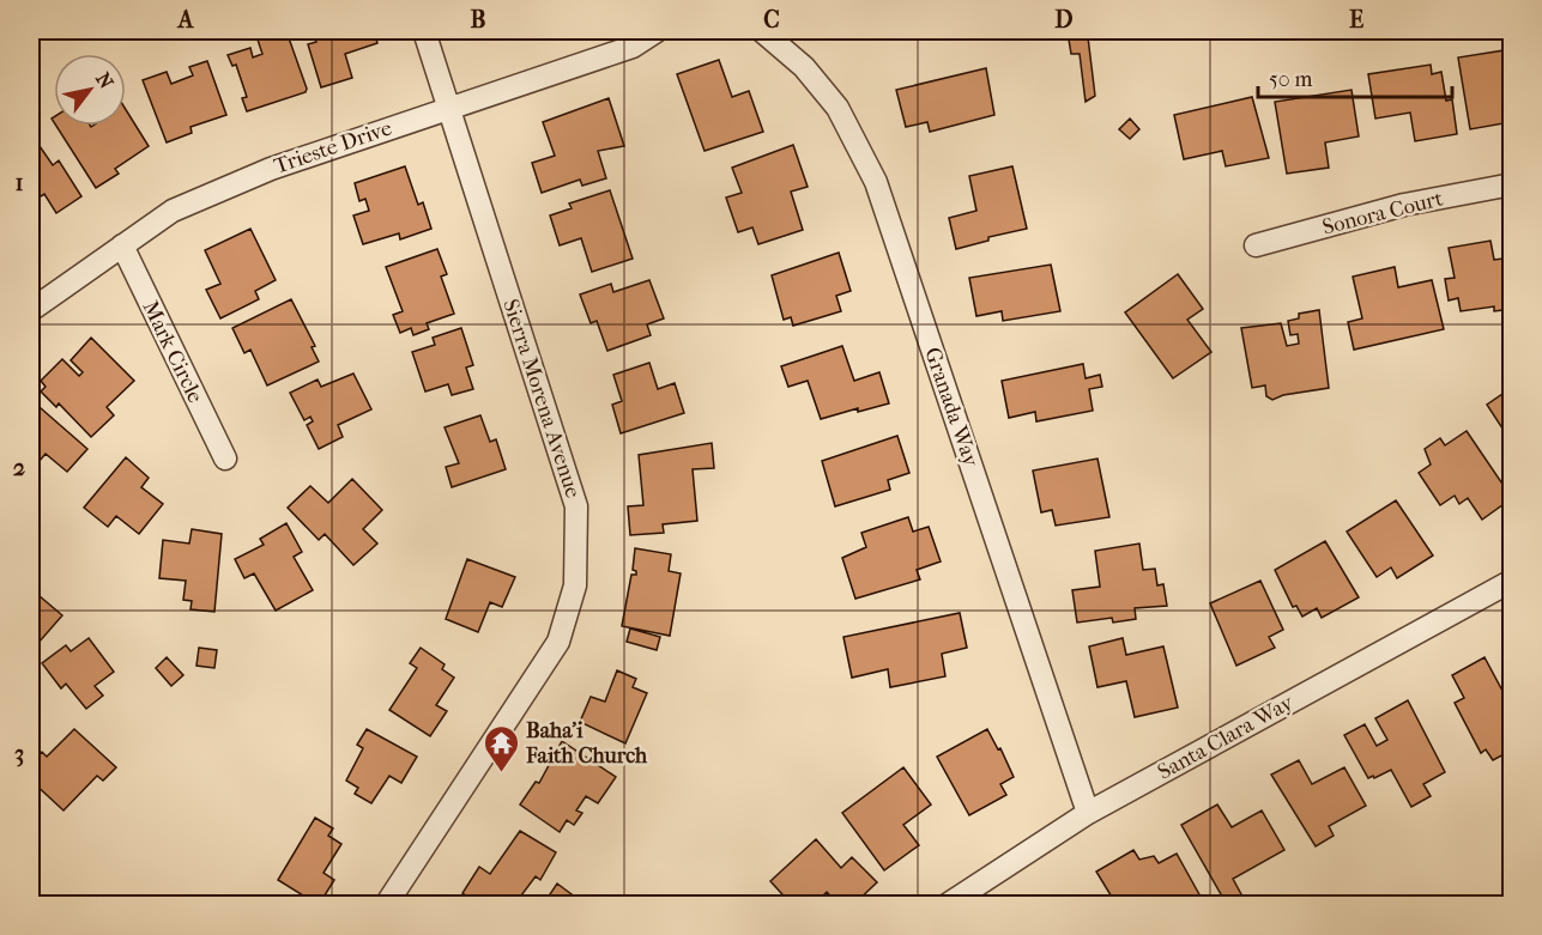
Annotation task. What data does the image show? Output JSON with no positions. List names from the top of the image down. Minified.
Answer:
{"streets":{"street":["Trieste Drive","Sonora Court","Mark Circle","Sierra Morena Avenue","Granada Way","Santa Clara Way"]},"crossings":[["Trieste Drive","Mark Circle"],["Trieste Drive","Sierra Morena Avenue"],["Granada Way","Santa Clara Way"]],"places":{"temple":["Baha'i Faith Church"]},"scale_bar":"50 m","north":"top right","grid":{"columns":["A","B","C","D","E"],"rows":["1","2","3"]}}
